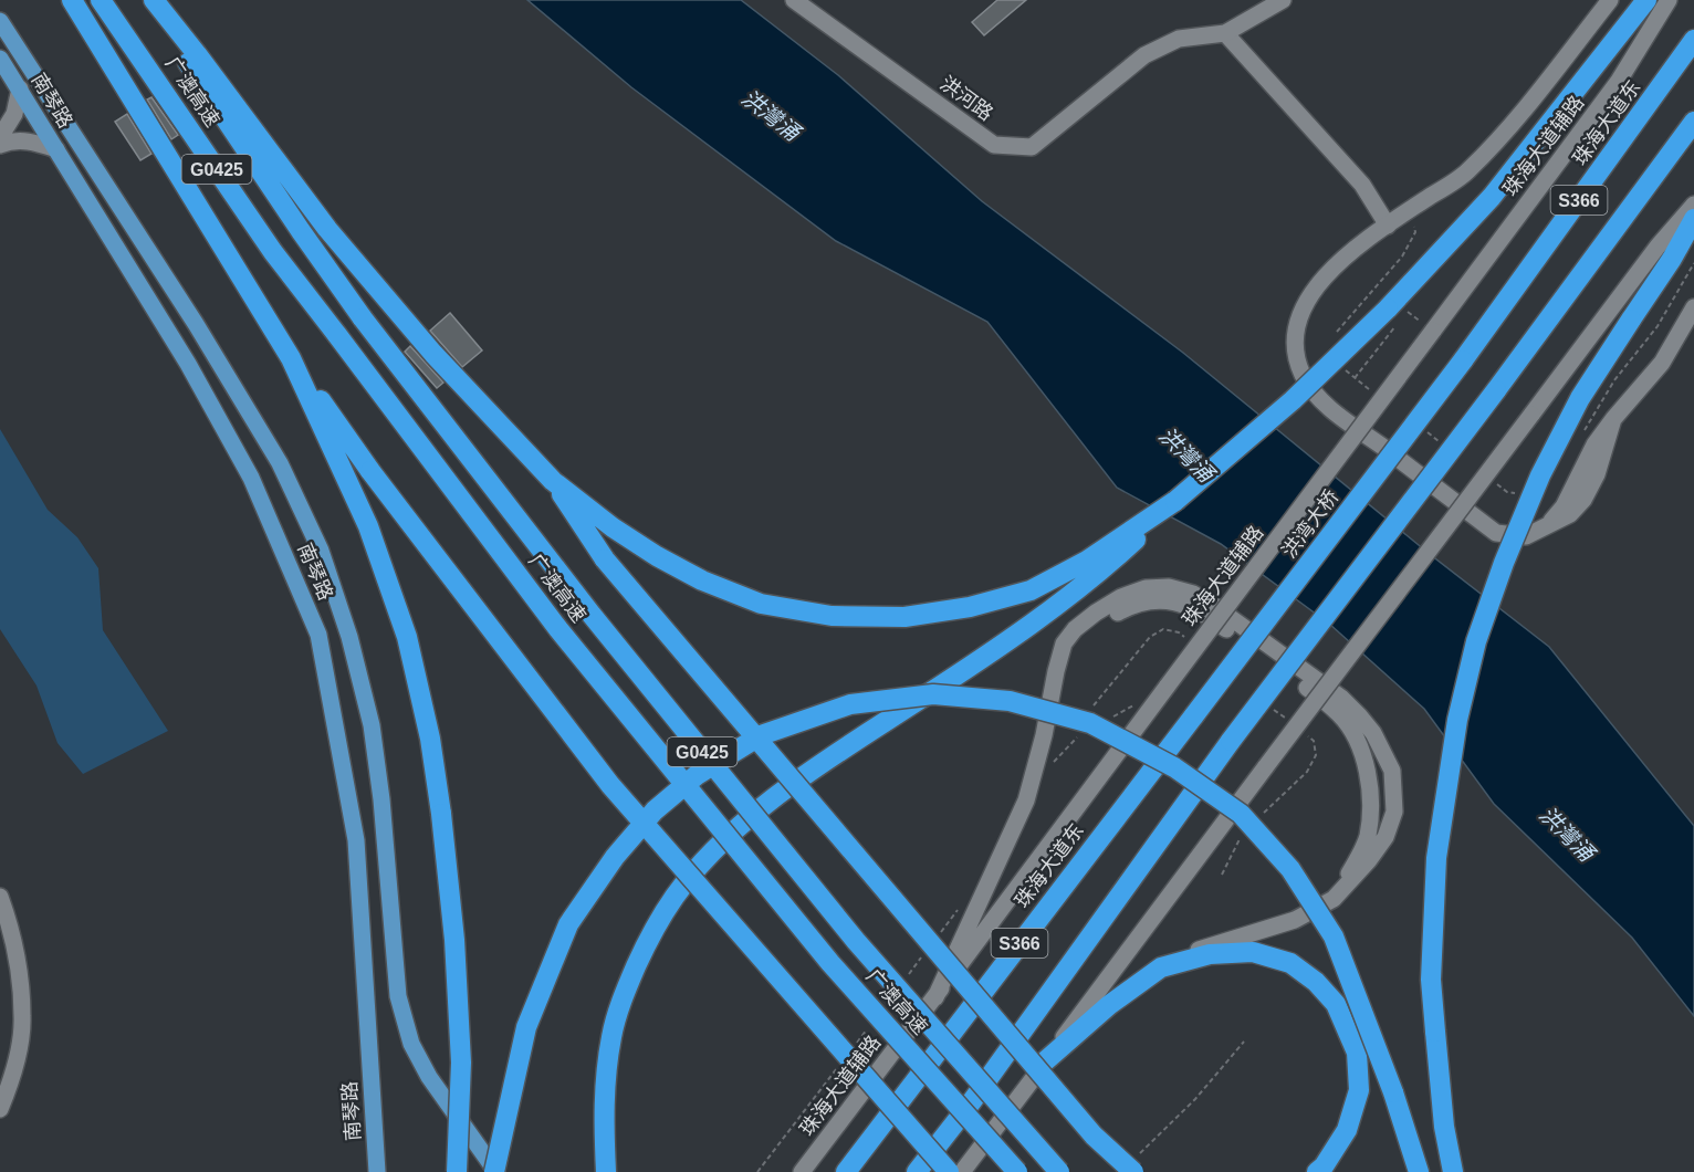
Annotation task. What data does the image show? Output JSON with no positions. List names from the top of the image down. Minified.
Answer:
{"streets":{"highway":["广澳高速","珠海大道东","G0425","S366","洪湾大桥"],"main road":["洪河路","南琴路","珠海大道辅路"]},"crossings":[["珠海大道东","洪湾大桥"]],"water":["洪灣涌"]}
